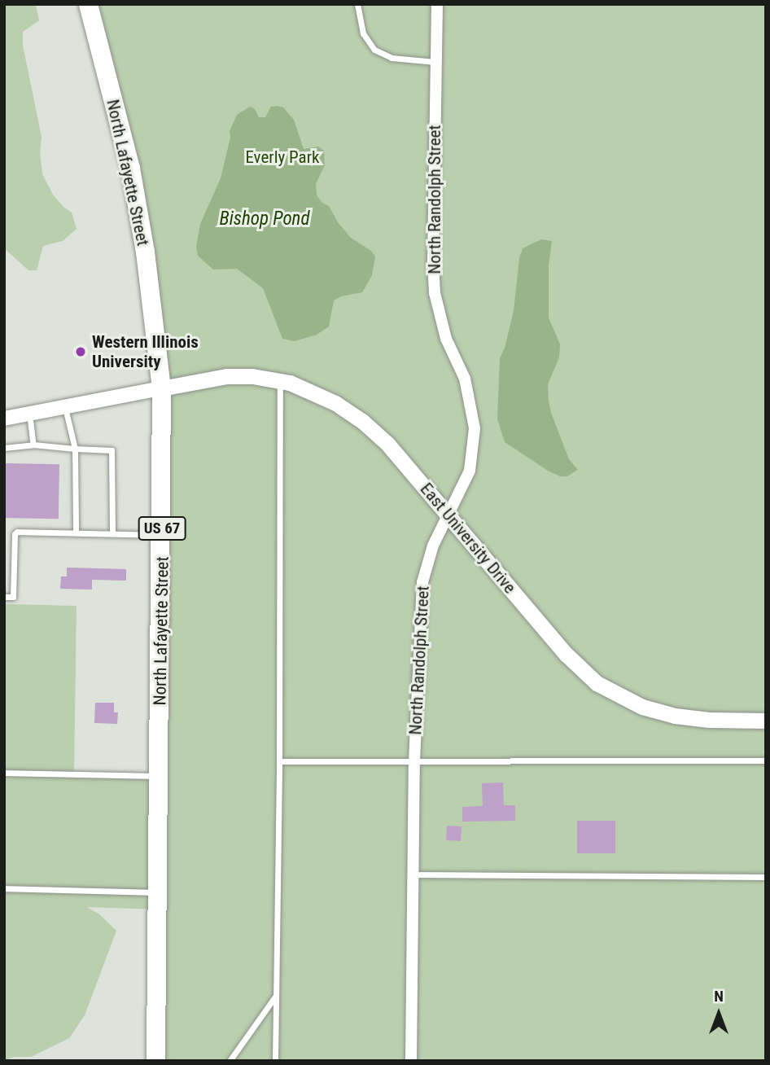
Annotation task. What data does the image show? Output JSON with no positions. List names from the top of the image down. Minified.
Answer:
{"streets":{"highway":["North Lafayette Street","US 67"],"main road":["East University Drive"],"street":["North Randolph Street"]},"crossings":[["North Lafayette Street","East University Drive"],["North Randolph Street","East University Drive"]],"water":["Bishop Pond"],"parks":["Everly Park"],"places":["Western Illinois University"],"north":"top"}
